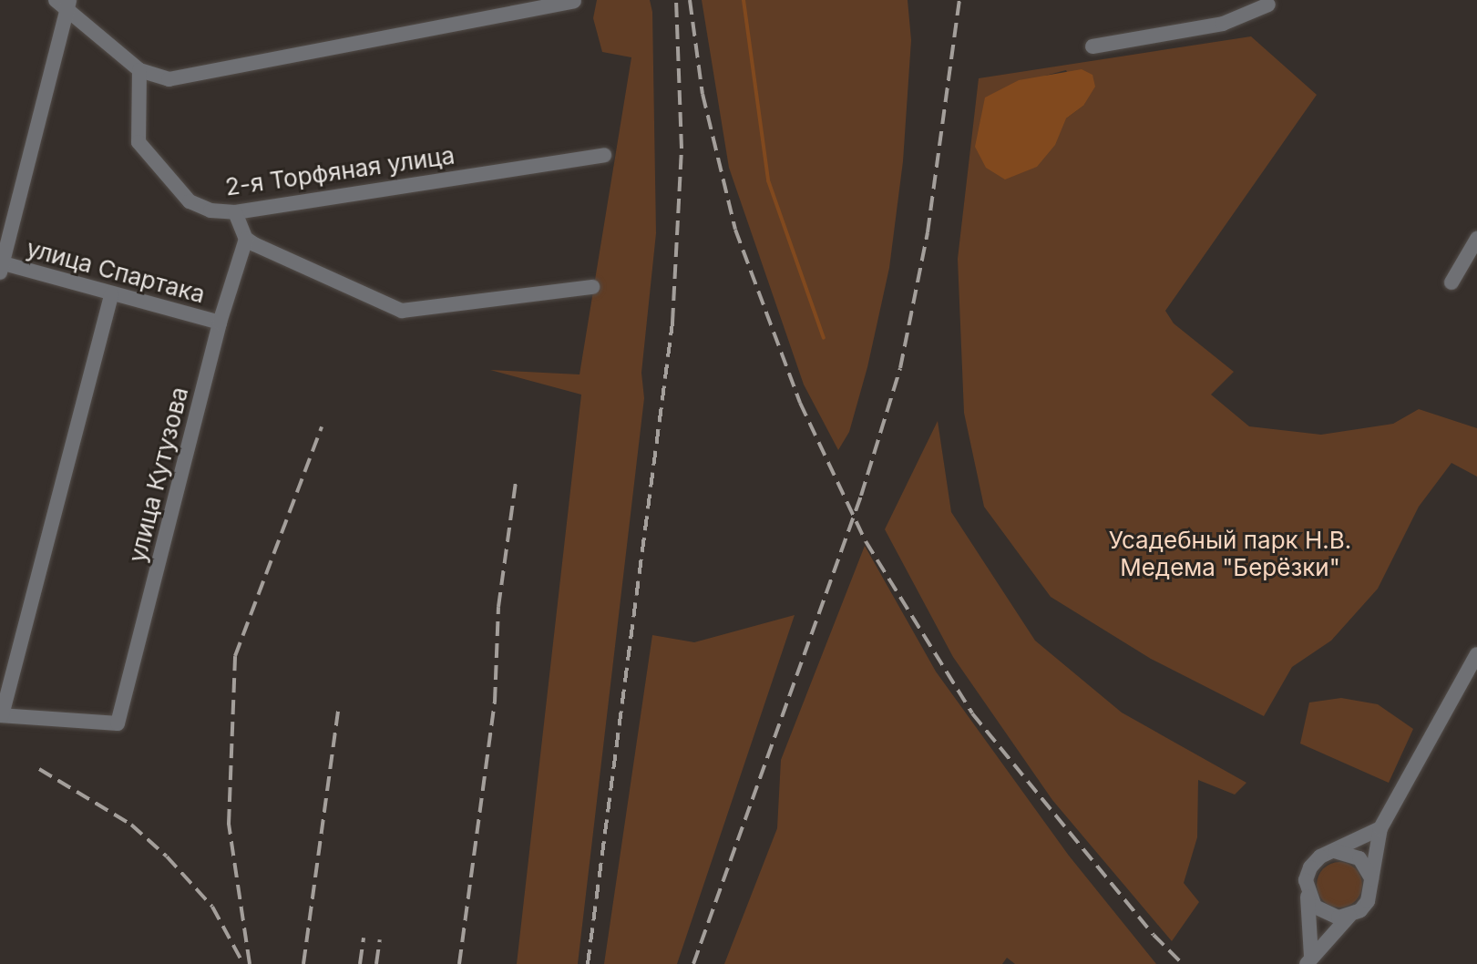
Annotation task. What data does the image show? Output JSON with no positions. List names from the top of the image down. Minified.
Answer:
{"streets":{"street":["2-я Торфяная улица","улица Спартака","улица Кутузова"]},"crossings":[["улица Спартака","улица Кутузова"]],"parks":["Усадебный парк Н.В. Медема \"Берёзки\""]}
